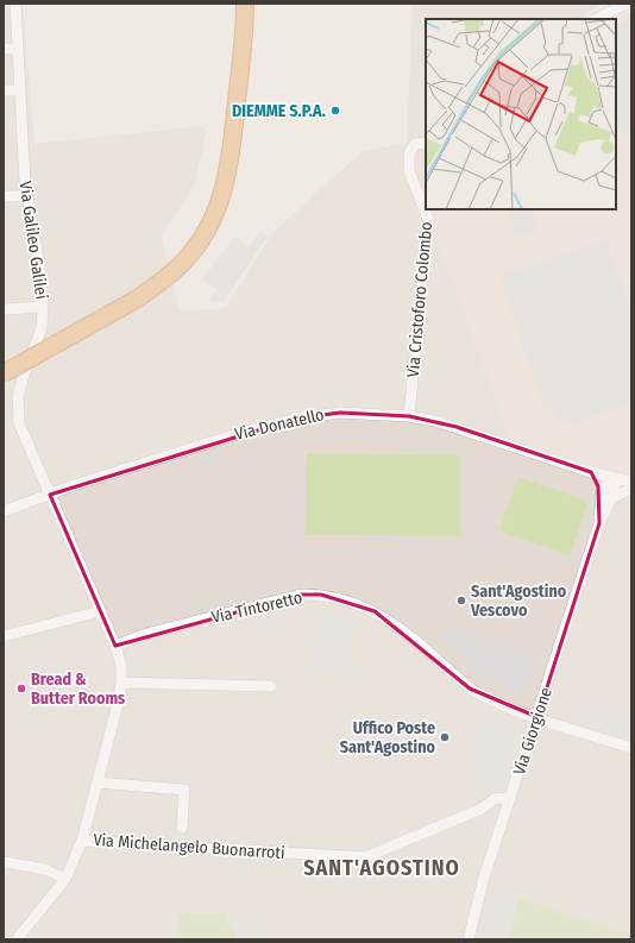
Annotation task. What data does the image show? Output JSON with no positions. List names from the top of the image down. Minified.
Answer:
{"streets":{"street":["Via Galileo Galilei","Via Cristoforo Colombo","Via Donatello","Via Tintoretto","Via Giorgione","Via Michelangelo Buonarroti"]},"crossings":[["Via Galileo Galilei","Via Donatello"],["Via Galileo Galilei","Via Tintoretto"],["Via Galileo Galilei","Via Michelangelo Buonarroti"],["Via Cristoforo Colombo","Via Donatello"],["Via Donatello","Via Giorgione"],["Via Tintoretto","Via Giorgione"],["Via Giorgione","Via Michelangelo Buonarroti"]],"districts":["SANT'AGOSTINO"],"places":["DIEMME S.P.A.","Sant'Agostino Vescovo","Bread & Butter Rooms","Uffico Poste Sant'Agostino"]}
